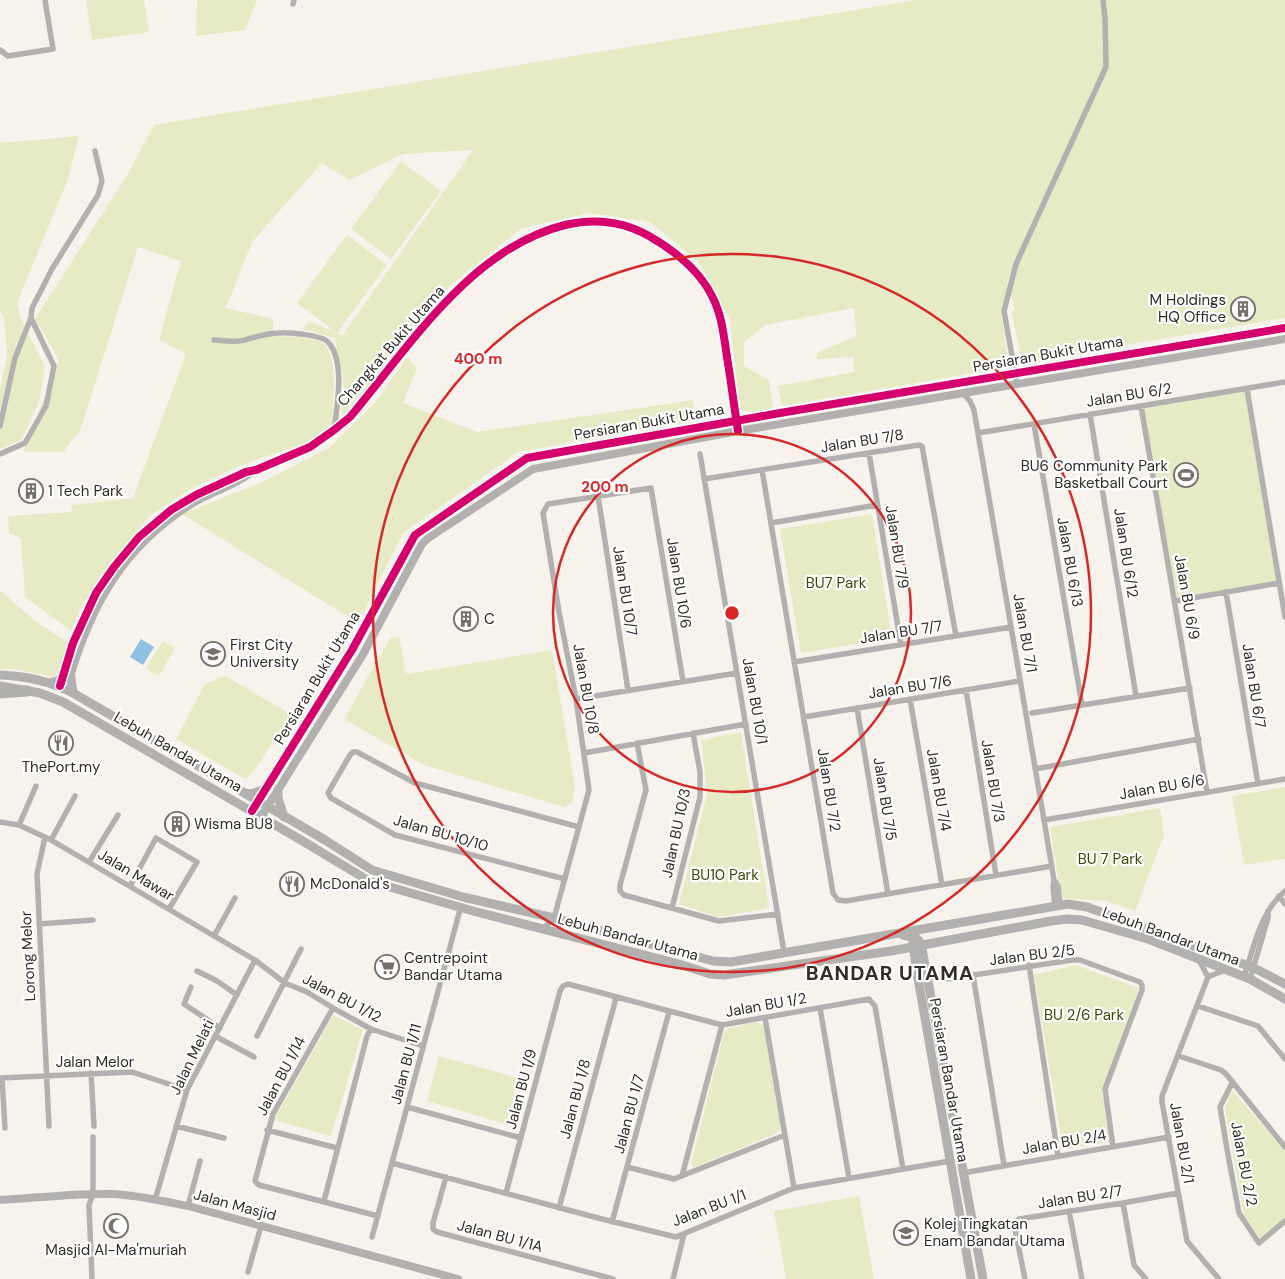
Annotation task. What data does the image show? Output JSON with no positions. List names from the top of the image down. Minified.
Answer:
{"streets":{"main road":["Lebuh Bandar Utama","Persiaran Bandar Utama"],"street":["Changkat Bukit Utama","Persiaran Bukit Utama","Jalan BU 6/2","Jalan BU 7/8","Jalan BU 7/9","Jalan BU 6/12","Jalan BU 6/13","Jalan BU 10/6","Jalan BU 10/7","Jalan BU 6/9","Jalan BU 7/7","Jalan BU 7/1","Jalan BU 6/7","Jalan BU 7/6","Jalan BU 10/8","Jalan BU 10/1","Jalan BU 7/3","Jalan BU 6/6","Jalan BU 7/2","Jalan BU 7/4","Jalan BU 7/5","Jalan BU 10/10","Jalan BU 10/3","Jalan Mawar","Jalan BU 2/5","Lorong Melor","Jalan BU 1/12","Jalan BU 1/2","Jalan Melati","Jalan Melor","Jalan BU 1/11","Jalan BU 1/14","Jalan BU 1/9","Jalan BU 1/8","Jalan BU 1/7","Jalan BU 2/4","Jalan BU 2/1","Jalan BU 2/2","Jalan BU 2/7","Jalan Masjid","Jalan BU 1/1","Jalan BU 1/1A"]},"crossings":[["Changkat Bukit Utama","Persiaran Bukit Utama"],["Changkat Bukit Utama","Lebuh Bandar Utama"],["Persiaran Bukit Utama","Jalan BU 7/1"],["Persiaran Bukit Utama","Lebuh Bandar Utama"],["Jalan BU 6/2","Jalan BU 6/12"],["Jalan BU 6/2","Jalan BU 6/13"],["Jalan BU 6/2","Jalan BU 6/9"],["Jalan BU 6/2","Jalan BU 7/1"],["Jalan BU 7/8","Jalan BU 7/9"],["Jalan BU 7/8","Jalan BU 7/7"],["Jalan BU 7/8","Jalan BU 10/1"],["Jalan BU 7/8","Jalan BU 7/2"],["Jalan BU 7/9","Jalan BU 7/7"],["Jalan BU 10/6","Jalan BU 10/7"],["Jalan BU 10/6","Jalan BU 10/8"],["Jalan BU 10/7","Jalan BU 10/8"],["Jalan BU 6/9","Jalan BU 6/6"],["Jalan BU 7/7","Jalan BU 7/1"],["Jalan BU 7/7","Jalan BU 7/2"],["Jalan BU 7/1","Jalan BU 7/6"],["Jalan BU 7/1","Lebuh Bandar Utama"],["Jalan BU 7/1","Jalan BU 6/6"],["Jalan BU 7/1","Jalan BU 7/2"],["Jalan BU 6/7","Jalan BU 6/6"],["Jalan BU 7/6","Jalan BU 7/3"],["Jalan BU 7/6","Jalan BU 7/2"],["Jalan BU 7/6","Jalan BU 7/4"],["Jalan BU 7/6","Jalan BU 7/5"],["Jalan BU 10/8","Jalan BU 10/10"],["Jalan BU 10/1","Lebuh Bandar Utama"],["Lebuh Bandar Utama","Jalan BU 1/11"],["Lebuh Bandar Utama","Persiaran Bandar Utama"],["Jalan BU 7/3","Jalan BU 7/2"],["Jalan BU 7/2","Jalan BU 7/4"],["Jalan BU 7/2","Jalan BU 7/5"],["Jalan Mawar","Lorong Melor"],["Jalan Mawar","Jalan BU 1/12"],["Jalan Mawar","Jalan Melati"],["Jalan BU 2/5","Jalan BU 2/4"],["Lorong Melor","Jalan Melor"],["Jalan BU 1/12","Jalan Melati"],["Jalan BU 1/12","Jalan BU 1/11"],["Jalan BU 1/12","Jalan BU 1/14"],["Jalan BU 1/2","Jalan BU 1/9"],["Jalan BU 1/2","Jalan BU 1/8"],["Jalan BU 1/2","Jalan BU 1/7"],["Jalan BU 1/2","Jalan BU 1/1"],["Jalan Melati","Jalan Melor"],["Jalan Melati","Jalan Masjid"],["Jalan BU 1/11","Jalan BU 1/14"],["Jalan BU 1/11","Jalan BU 1/1"],["Persiaran Bandar Utama","Jalan BU 2/4"],["Persiaran Bandar Utama","Jalan BU 1/1"],["Jalan BU 1/9","Jalan BU 1/1"],["Jalan BU 1/8","Jalan BU 1/1"],["Jalan BU 1/7","Jalan BU 1/1"],["Jalan BU 2/4","Jalan BU 2/1"],["Jalan BU 2/1","Jalan BU 2/7"],["Jalan BU 1/1","Jalan BU 1/1A"]],"districts":["BANDAR UTAMA"],"parks":["BU7 Park","BU 7 Park","BU10 Park","BU 2/6 Park"],"places":{"building":["M Holdings HQ Office","1 Tech Park","C","Wisma BU8"],"sports":["BU6 Community Park Basketball Court"],"school or university":["First City University","Kolej Tingkatan Enam Bandar Utama"],"restaurant":["ThePort.my","McDonald's"],"supermarket":["Centrepoint Bandar Utama"],"mosque":["Masjid Al-Ma'muriah"]},"rings":["400 m","200 m"]}
